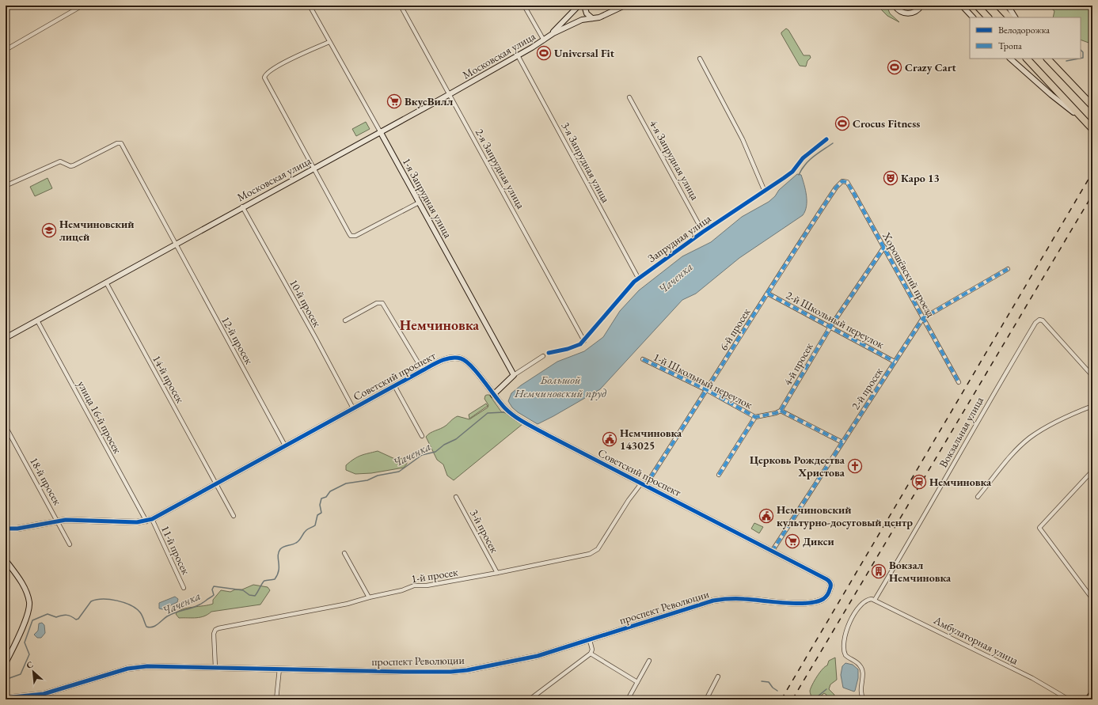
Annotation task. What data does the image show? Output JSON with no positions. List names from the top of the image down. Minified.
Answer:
{"streets":{"street":["Московская улица","4-я Запрудная улица","3-я Запрудная улица","2-я Запрудная улица","1-я Запрудная улица","Запрудная улица","Хорошёвский проезд","10-й просек","2-й Школьный переулок","6-й просек","12-й просек","4-й просек","Советский проспект","14-й просек","1-й Школьный переулок","2-й просек","улица 16-й просек","Вокзальная улица","18-й просек","3-й просек","11-й просек","1-й просек","проспект Революции","Амбулаторная улица"]},"crossings":[["Московская улица","3-я Запрудная улица"],["Московская улица","2-я Запрудная улица"],["Московская улица","1-я Запрудная улица"],["Московская улица","10-й просек"],["Московская улица","12-й просек"],["Московская улица","14-й просек"],["Московская улица","улица 16-й просек"],["4-я Запрудная улица","Запрудная улица"],["3-я Запрудная улица","Запрудная улица"],["2-я Запрудная улица","Запрудная улица"],["Хорошёвский проезд","6-й просек"],["Хорошёвский проезд","4-й просек"],["Хорошёвский проезд","2-й просек"],["10-й просек","Советский проспект"],["2-й Школьный переулок","6-й просек"],["2-й Школьный переулок","4-й просек"],["2-й Школьный переулок","2-й просек"],["6-й просек","Советский проспект"],["6-й просек","1-й Школьный переулок"],["6-й просек","1-й просек"],["12-й просек","Советский проспект"],["Советский проспект","14-й просек"],["Советский проспект","2-й просек"],["Советский проспект","улица 16-й просек"],["Советский проспект","18-й просек"],["Советский проспект","11-й просек"],["Советский проспект","1-й просек"],["Советский проспект","проспект Революции"],["Вокзальная улица","Амбулаторная улица"],["3-й просек","1-й просек"],["1-й просек","проспект Революции"]],"districts":["Немчиновка"],"water":["Чаченка","Большой Немчиновский пруд"],"places":{"sports":["Universal Fit","Crazy Cart","Crocus Fitness"],"supermarket":["ВкусВилл","Дикси"],"theatre":["Каро 13"],"school or university":["Немчиновский лицей"],"public building":["Немчиновка 143025","Немчиновский культурно-досуговый центр"],"church":["Церковь Рождества Христова"],"station":["Немчиновка"],"building":["Вокзал Немчиновка"]},"legend":["Велодорожка","Тропа"],"north":"top left"}
